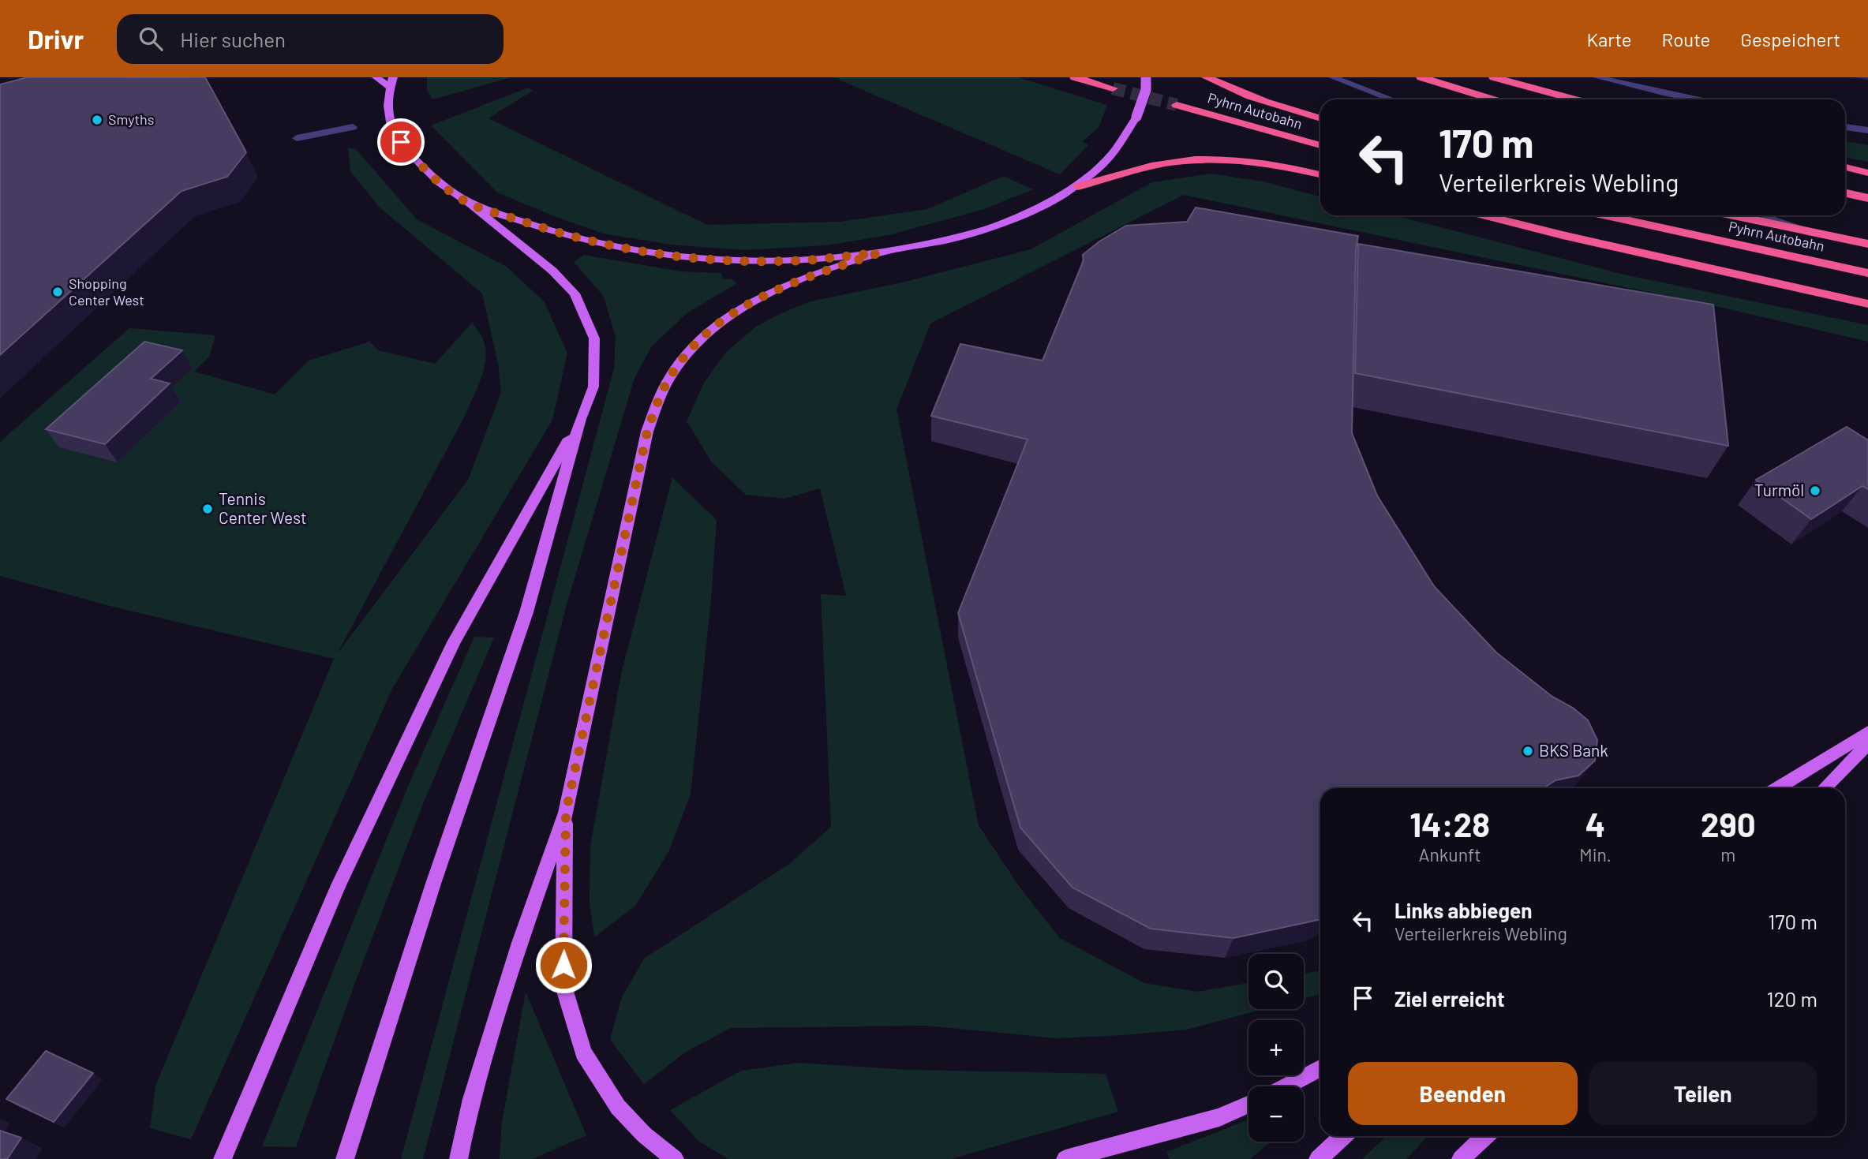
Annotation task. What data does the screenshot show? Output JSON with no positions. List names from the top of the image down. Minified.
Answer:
{"streets":{"highway":["Pyhrn Autobahn"]},"places":["Smyths","Shopping Center West","Turmöl","Tennis Center West","BKS Bank"],"page":{"header":"Drivr","search":"Hier suchen","nav":["Karte","Route","Gespeichert"],"turn":["170 m","Verteilerkreis Webling"],"eta":["14:28","Ankunft","4","Min.","290","m"],"list":[{"name":"Links abbiegen","note":"Verteilerkreis Webling","value":"170 m"},{"name":"Ziel erreicht","value":"120 m"}],"map_buttons":["+","−"],"buttons":["Beenden","Teilen"]}}
